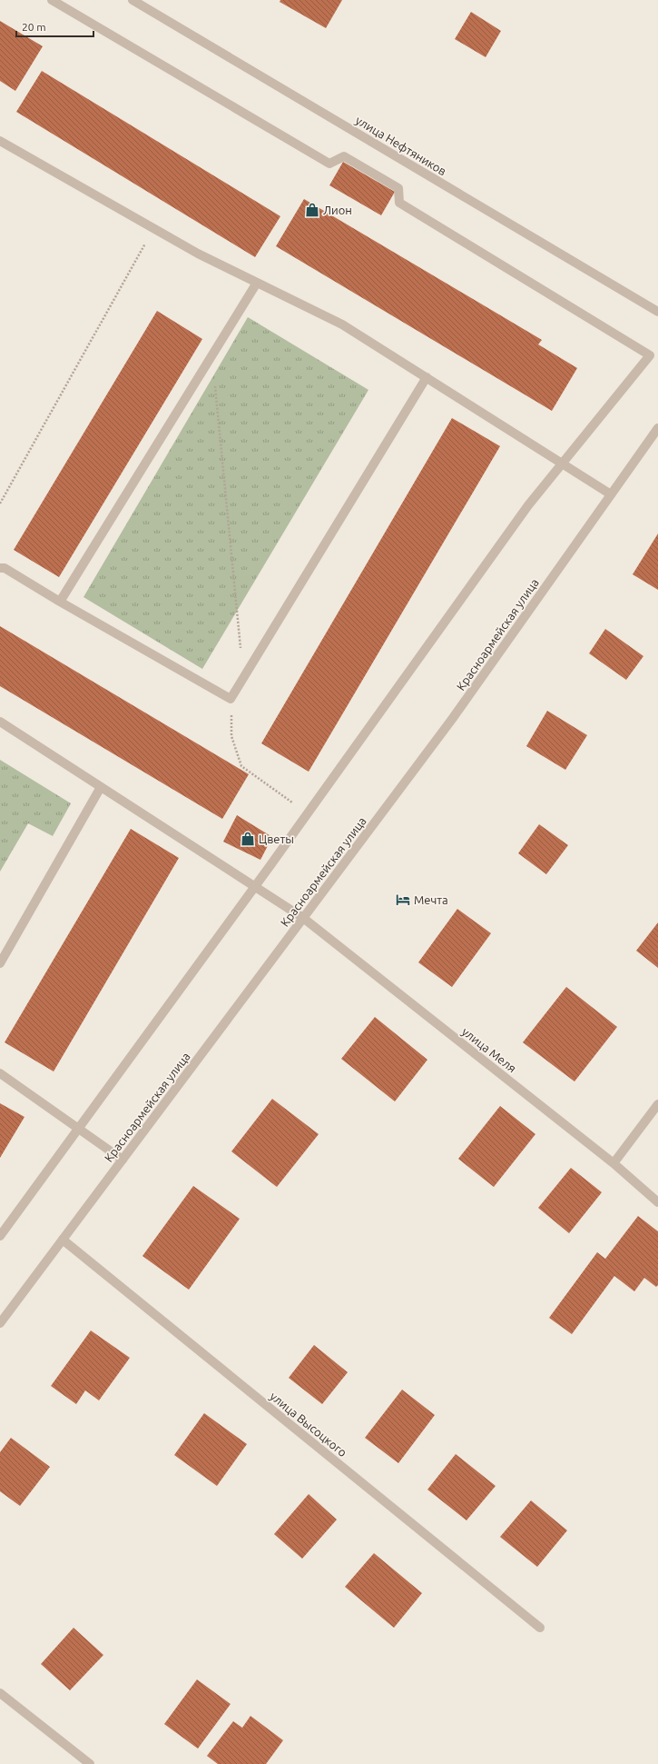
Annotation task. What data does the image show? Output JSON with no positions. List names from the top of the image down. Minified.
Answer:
{"streets":{"street":["улица Нефтяников","Красноармейская улица","улица Меля","улица Высоцкого"]},"crossings":[["Красноармейская улица","улица Меля"],["Красноармейская улица","улица Высоцкого"]],"places":{"shop":["Лион","Цветы"],"hotel":["Мечта"]},"scale_bar":"20 m"}
